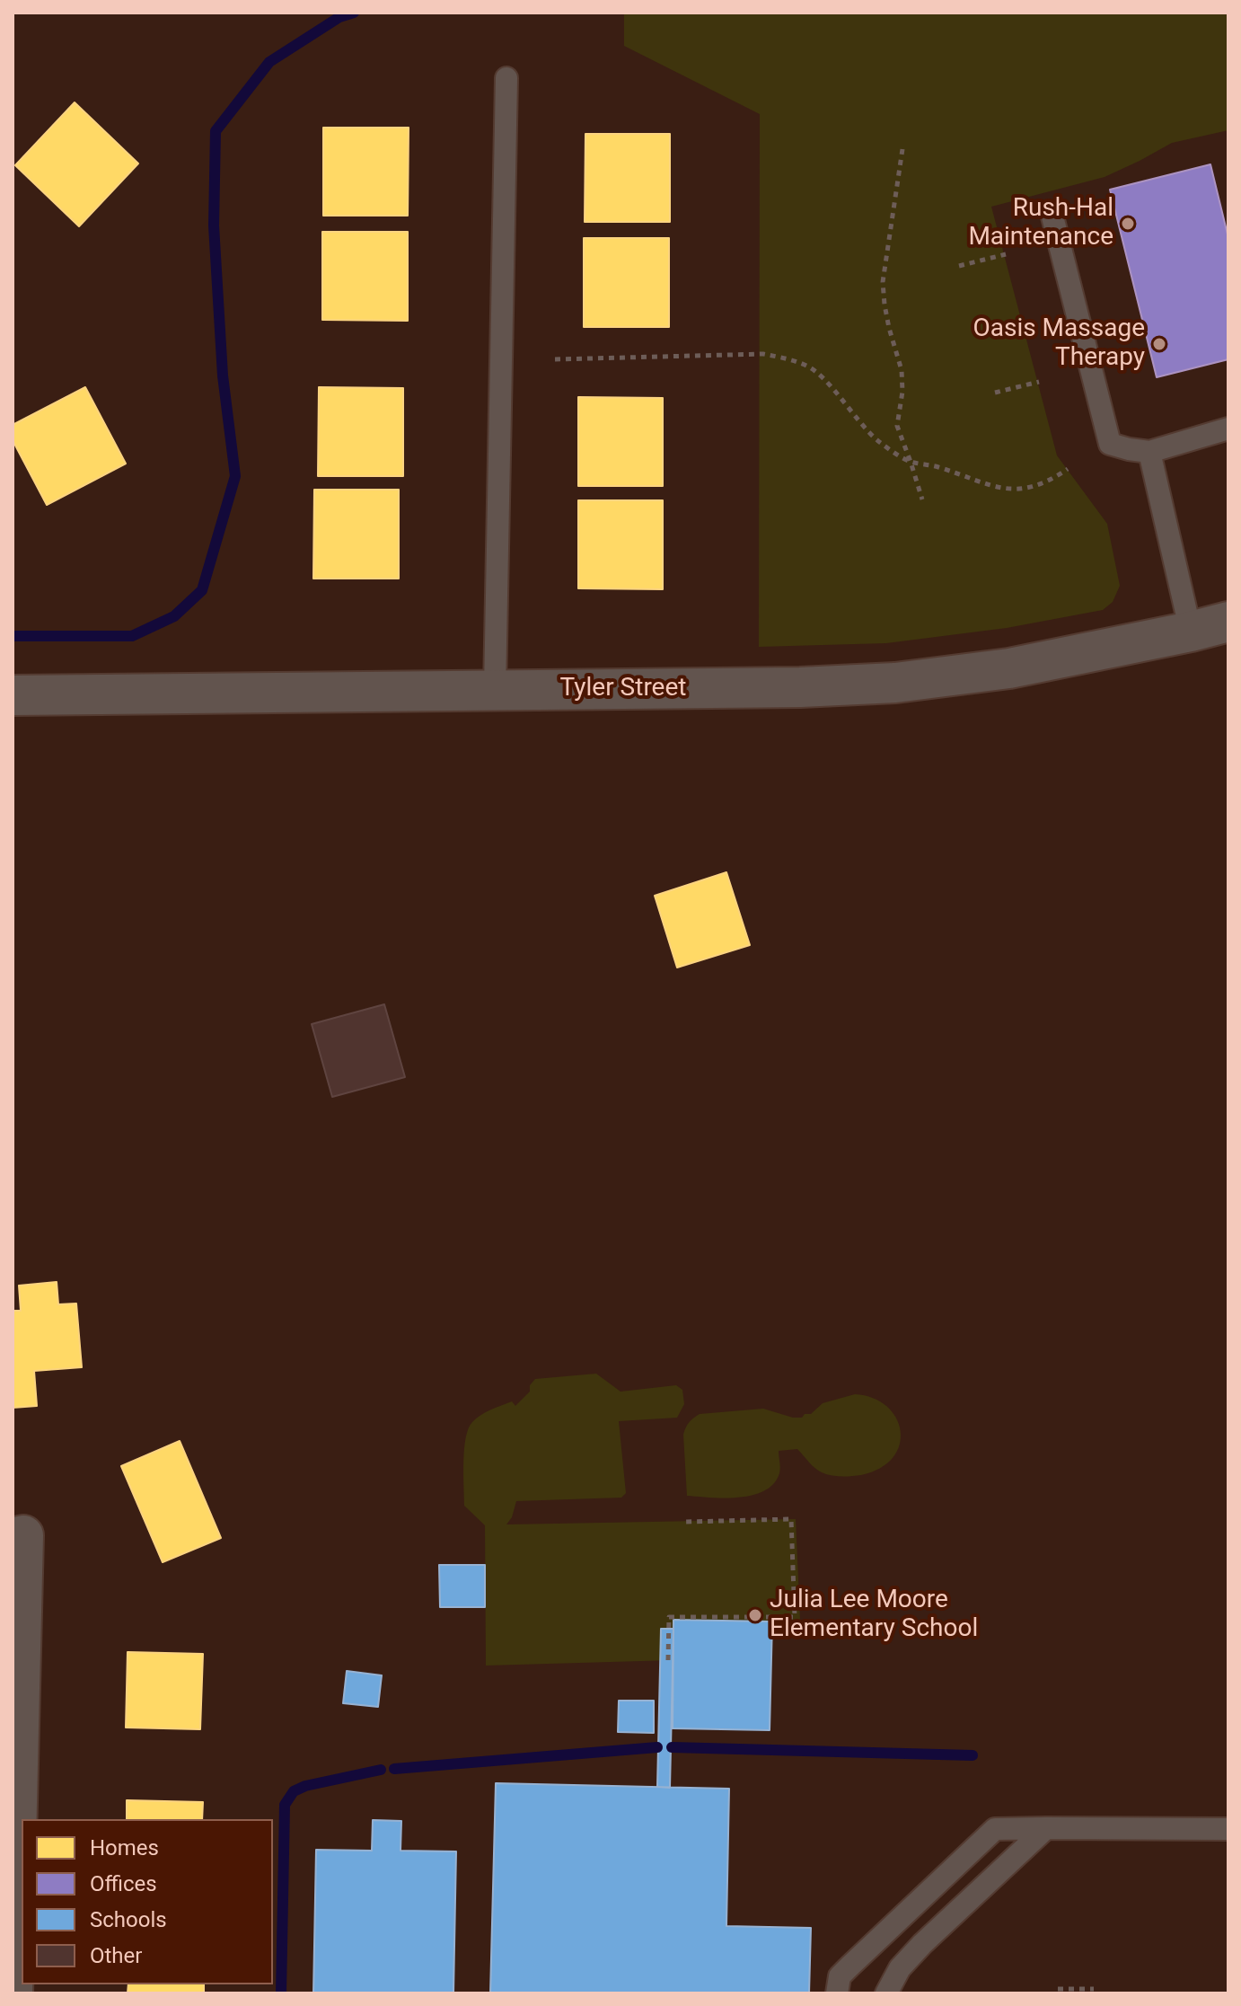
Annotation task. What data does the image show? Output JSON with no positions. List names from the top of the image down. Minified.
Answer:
{"streets":{"street":["Tyler Street"]},"places":["Rush-Hal Maintenance","Oasis Massage Therapy","Julia Lee Moore Elementary School"],"legend":["Homes","Offices","Schools","Other"]}
